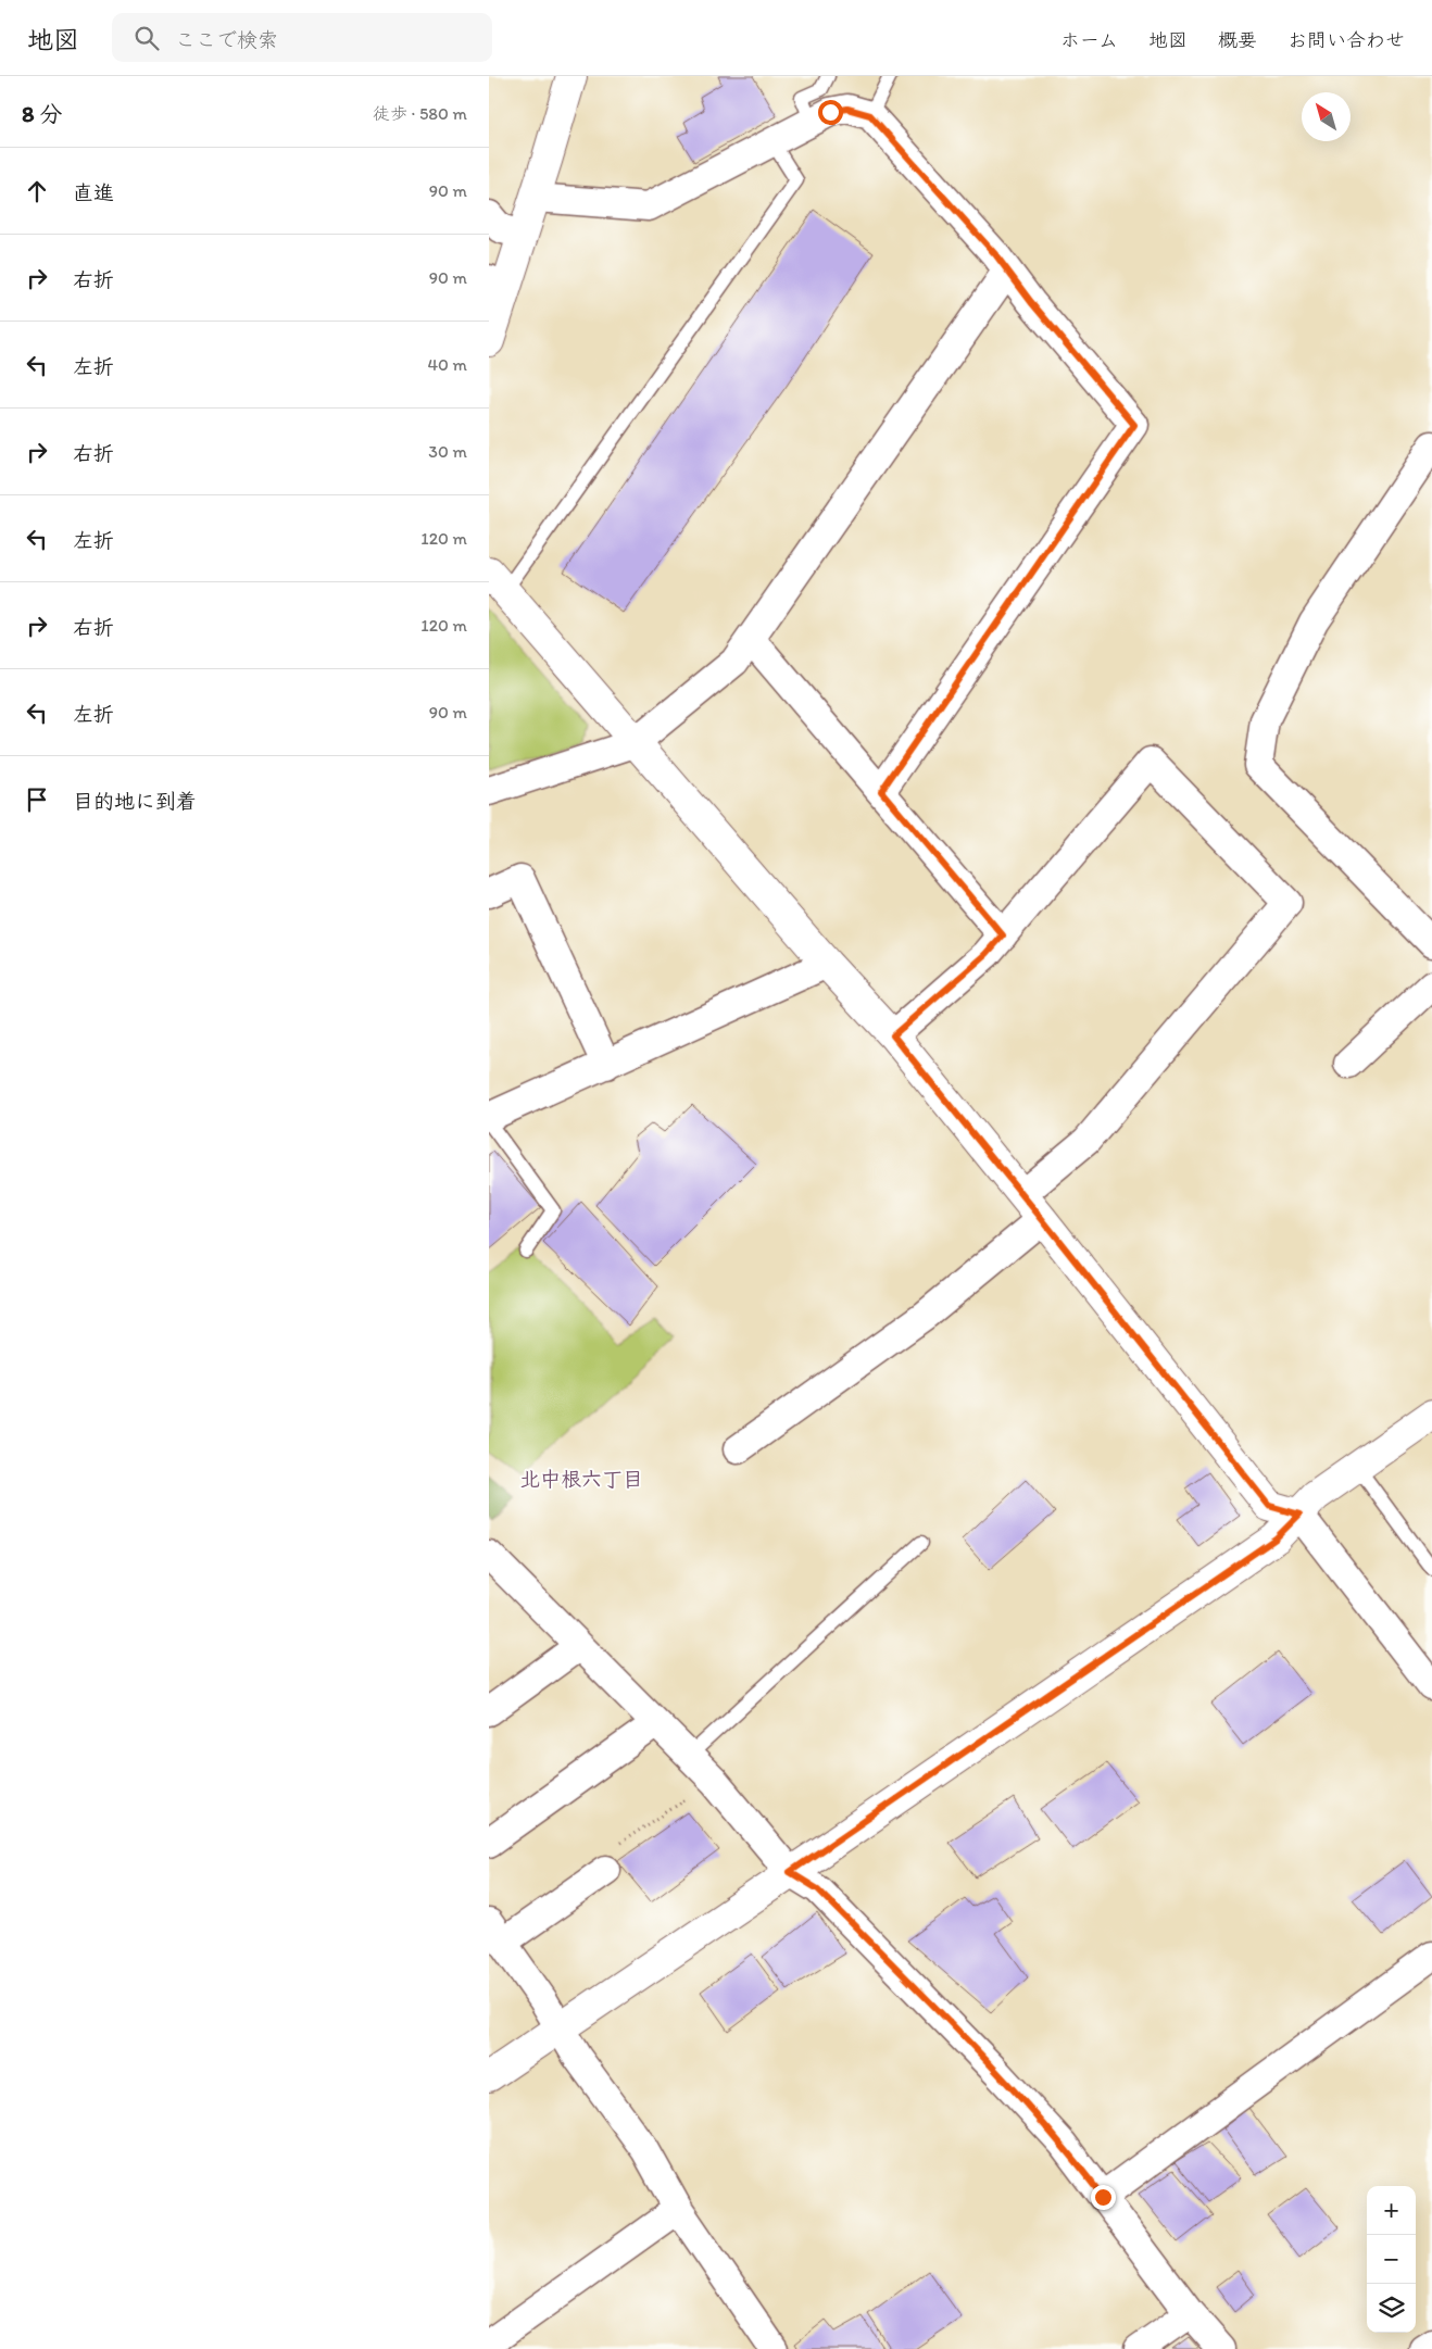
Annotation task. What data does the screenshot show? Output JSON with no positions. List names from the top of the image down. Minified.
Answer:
{"districts":["北中根六丁目"],"north":"top left","page":{"header":"地図","search":"ここで検索","nav":["ホーム","地図","概要","お問い合わせ"],"heading":["8 分","徒歩 · 580 m"],"list":[["直進","90 m"],["右折","90 m"],["左折","40 m"],["右折","30 m"],["左折","120 m"],["右折","120 m"],["左折","90 m"],"目的地に到着"],"map_buttons":["+","−"]}}
